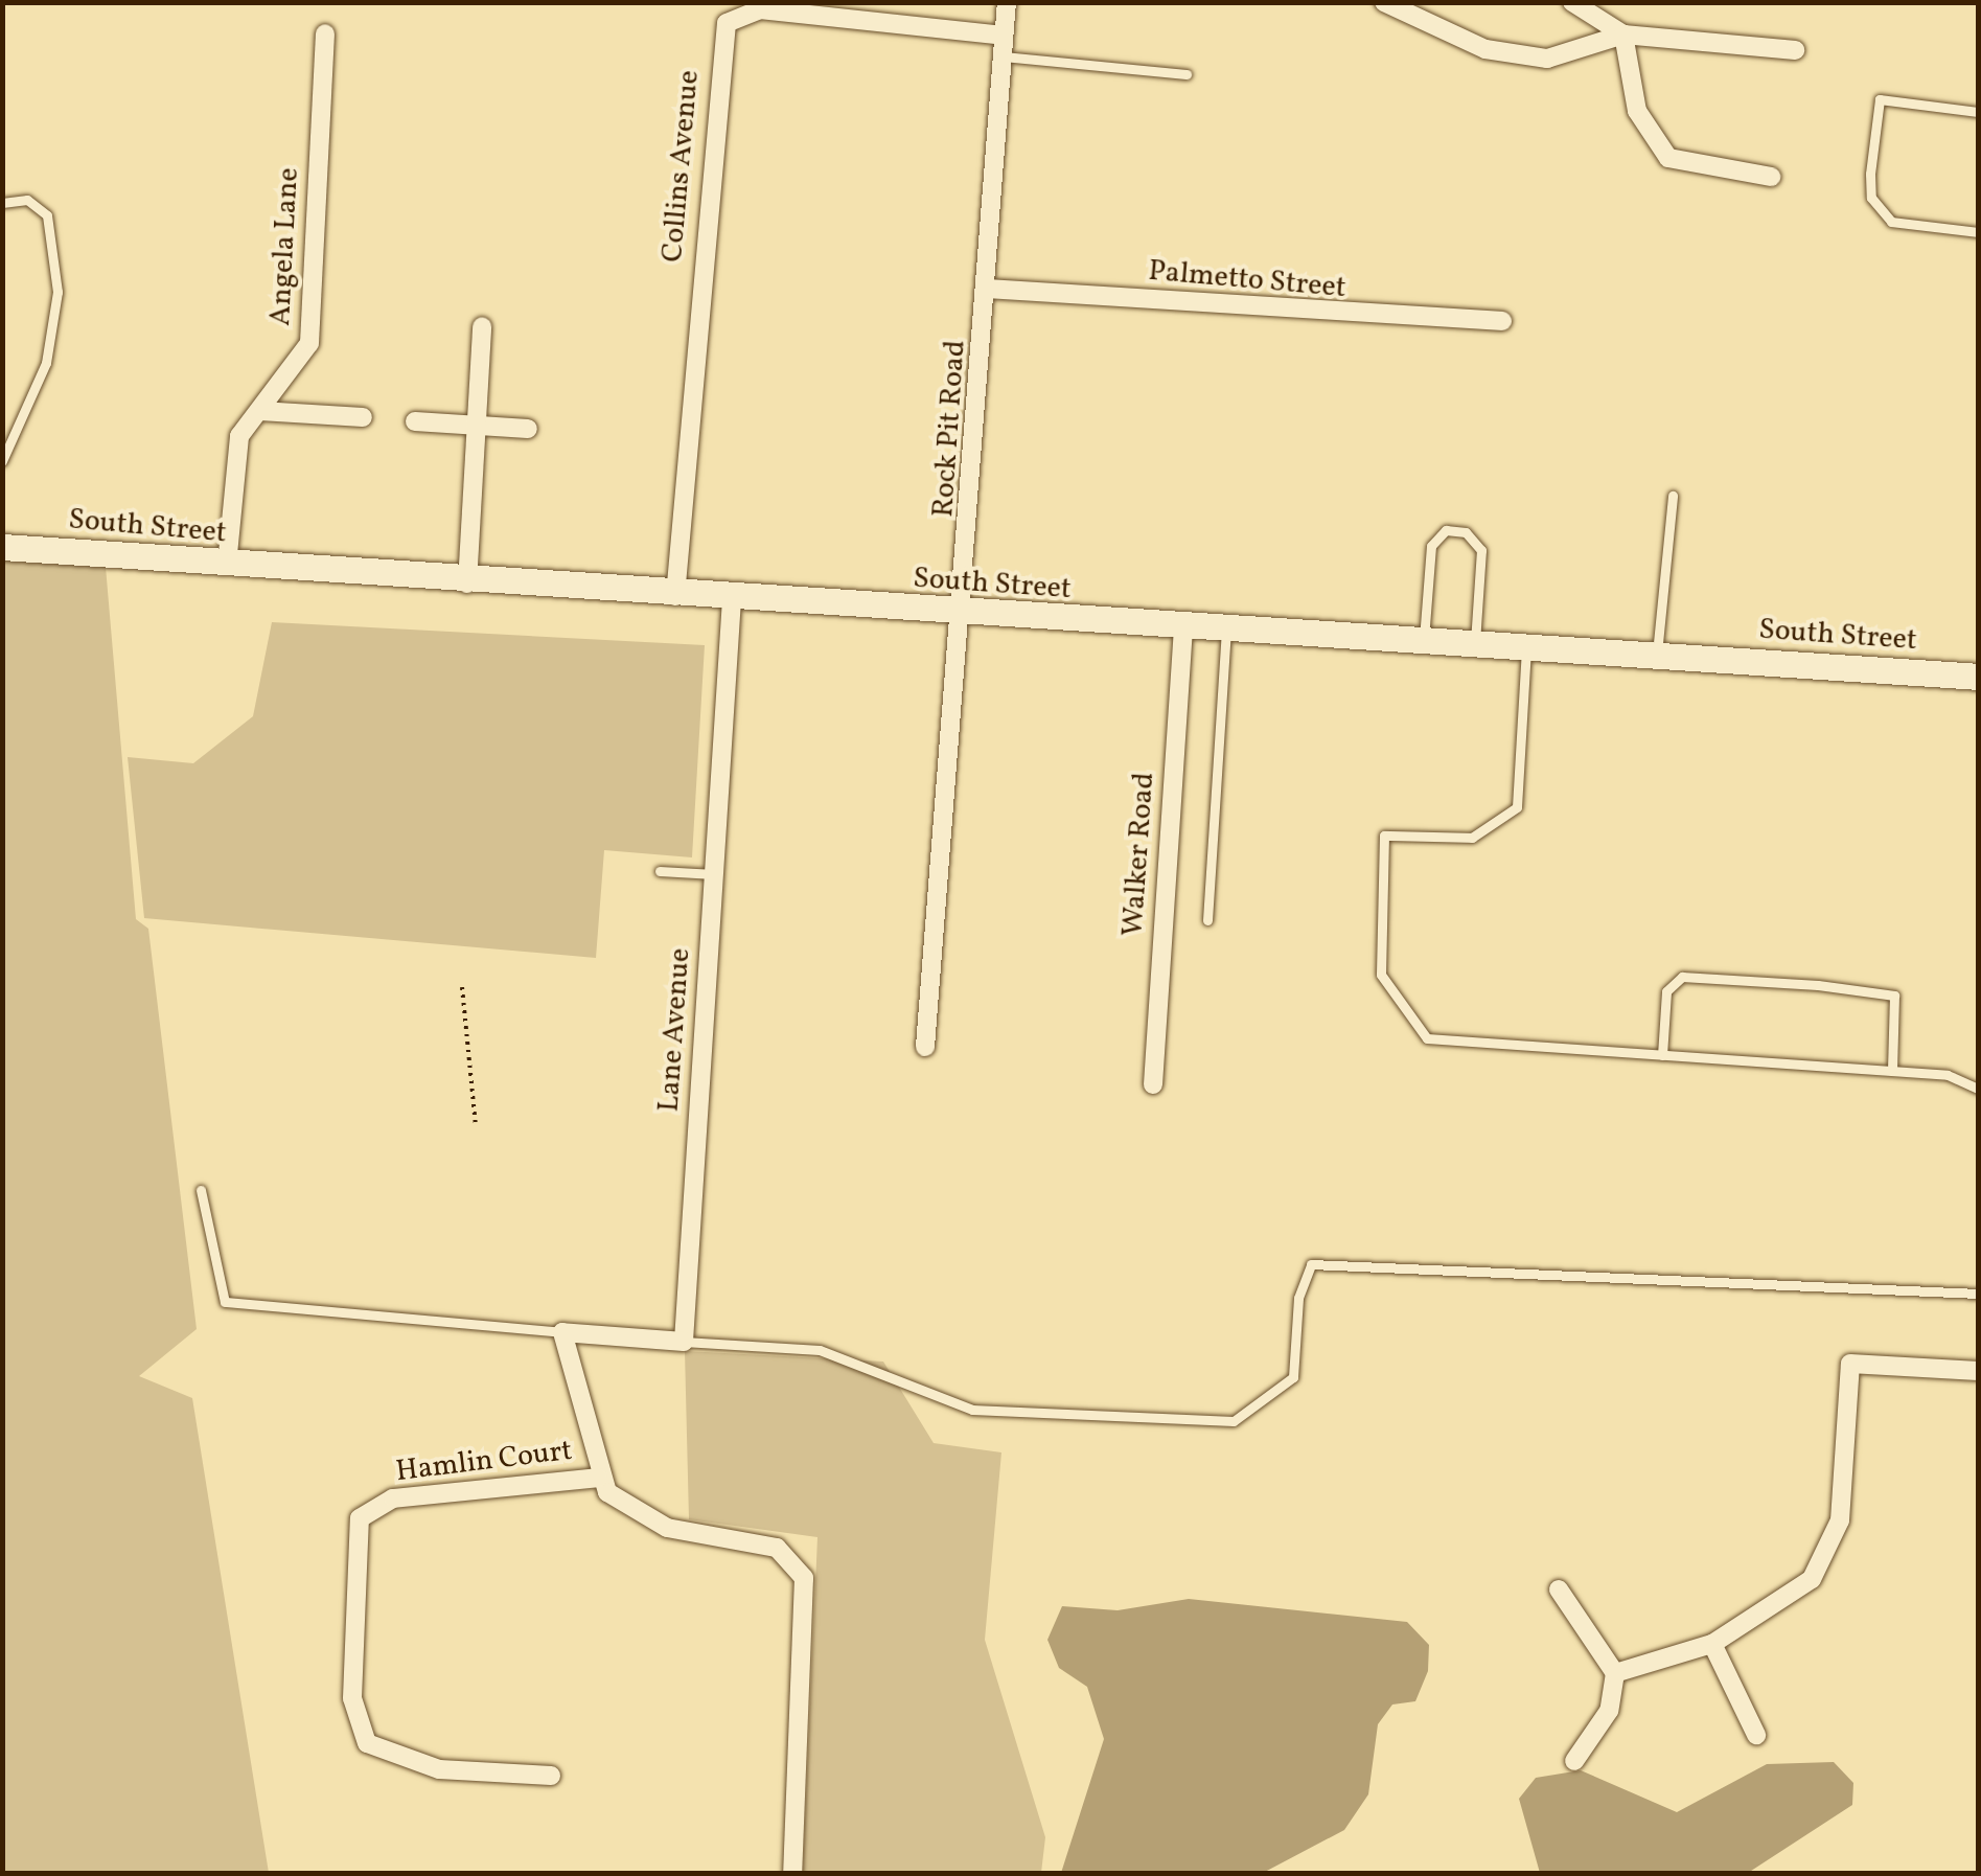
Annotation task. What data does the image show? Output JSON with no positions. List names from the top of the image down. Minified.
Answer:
{"streets":{"main road":["South Street"],"street":["Collins Avenue","Angela Lane","Palmetto Street","Rock Pit Road","Walker Road","Lane Avenue","Hamlin Court"]},"crossings":[["Collins Avenue","Rock Pit Road"],["Collins Avenue","South Street"],["Angela Lane","South Street"],["Palmetto Street","Rock Pit Road"],["Rock Pit Road","South Street"],["South Street","Walker Road"],["South Street","Lane Avenue"]]}
